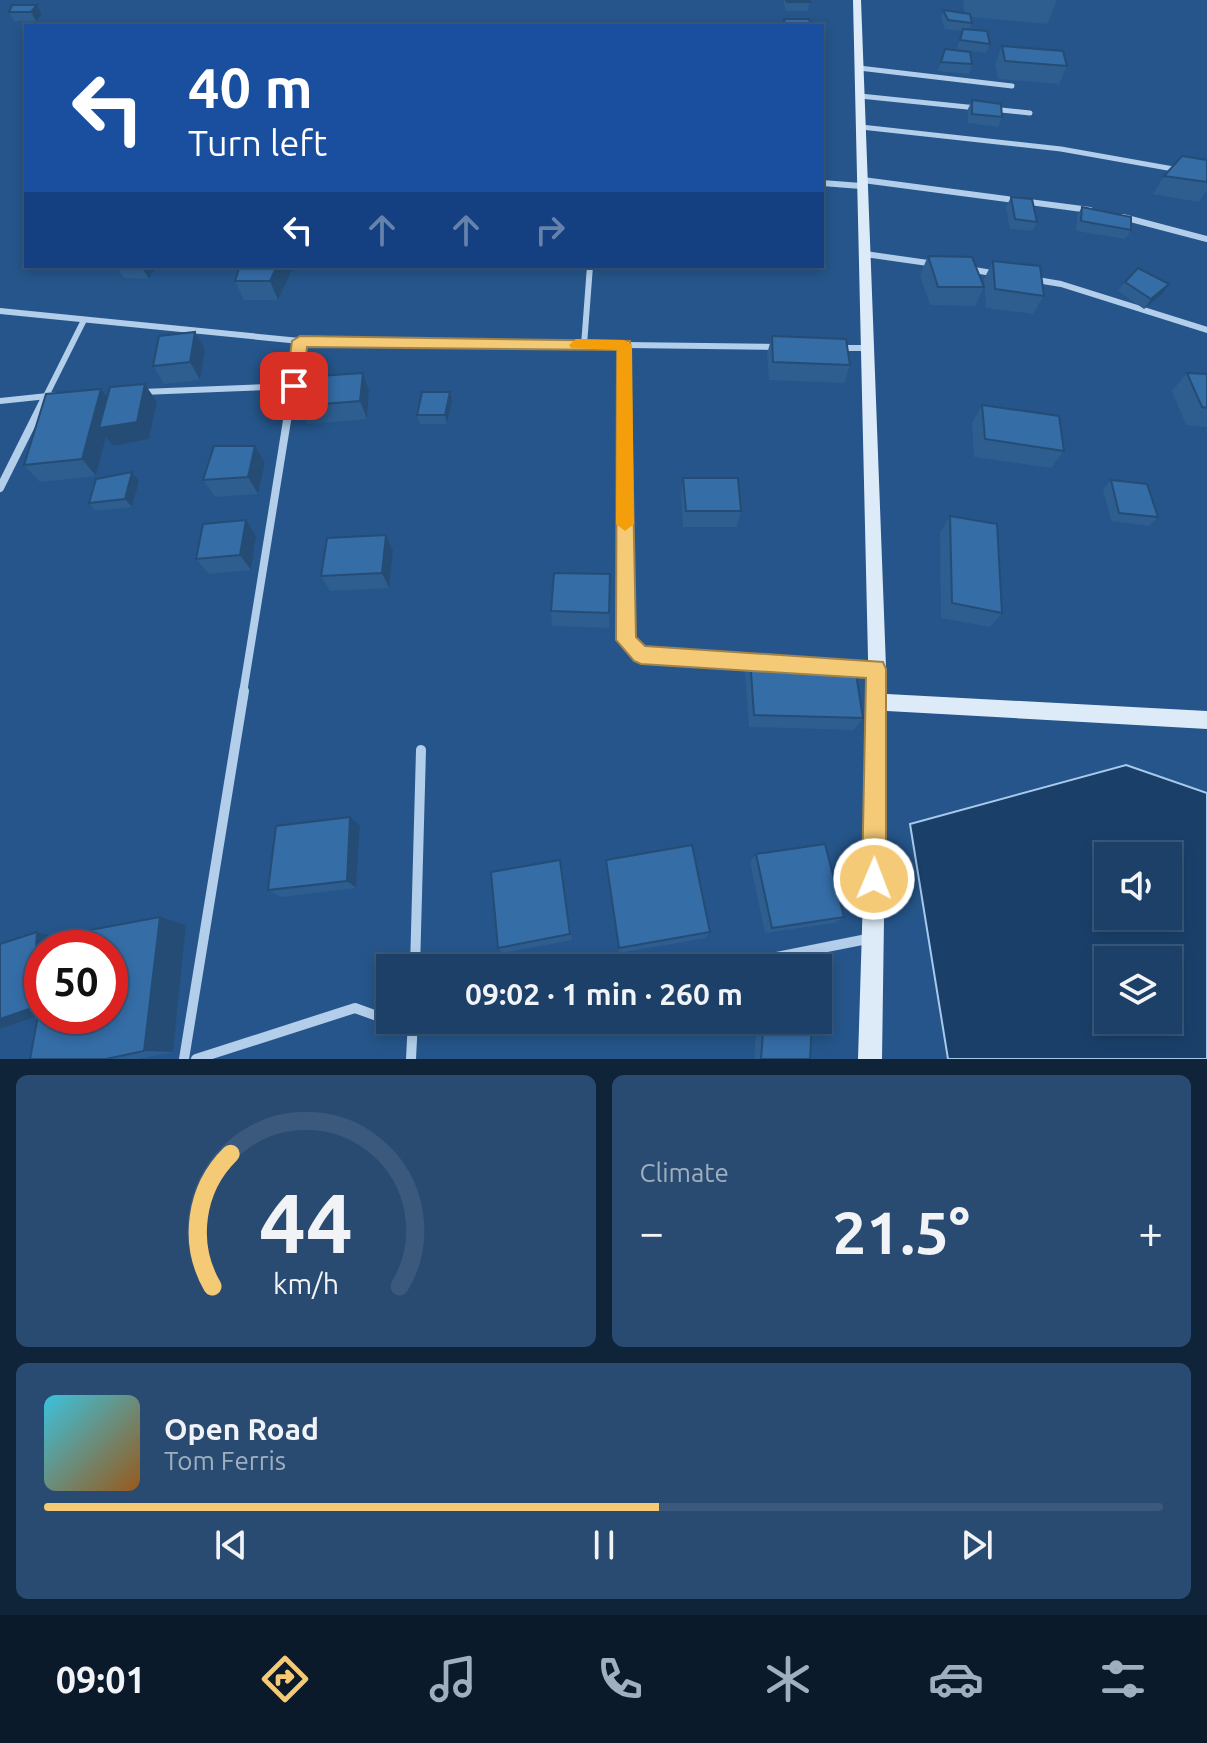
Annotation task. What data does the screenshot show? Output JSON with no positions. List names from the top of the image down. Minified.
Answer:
{"page":{"turn":["40 m","Turn left"],"limit":"50","trip":"09:02 · 1 min · 260 m","tile":"Climate","heat":["−","21.5°","+"],"song":["Open Road","Tom Ferris"],"tabs":"09:01","gauge":["44","km/h"]}}
